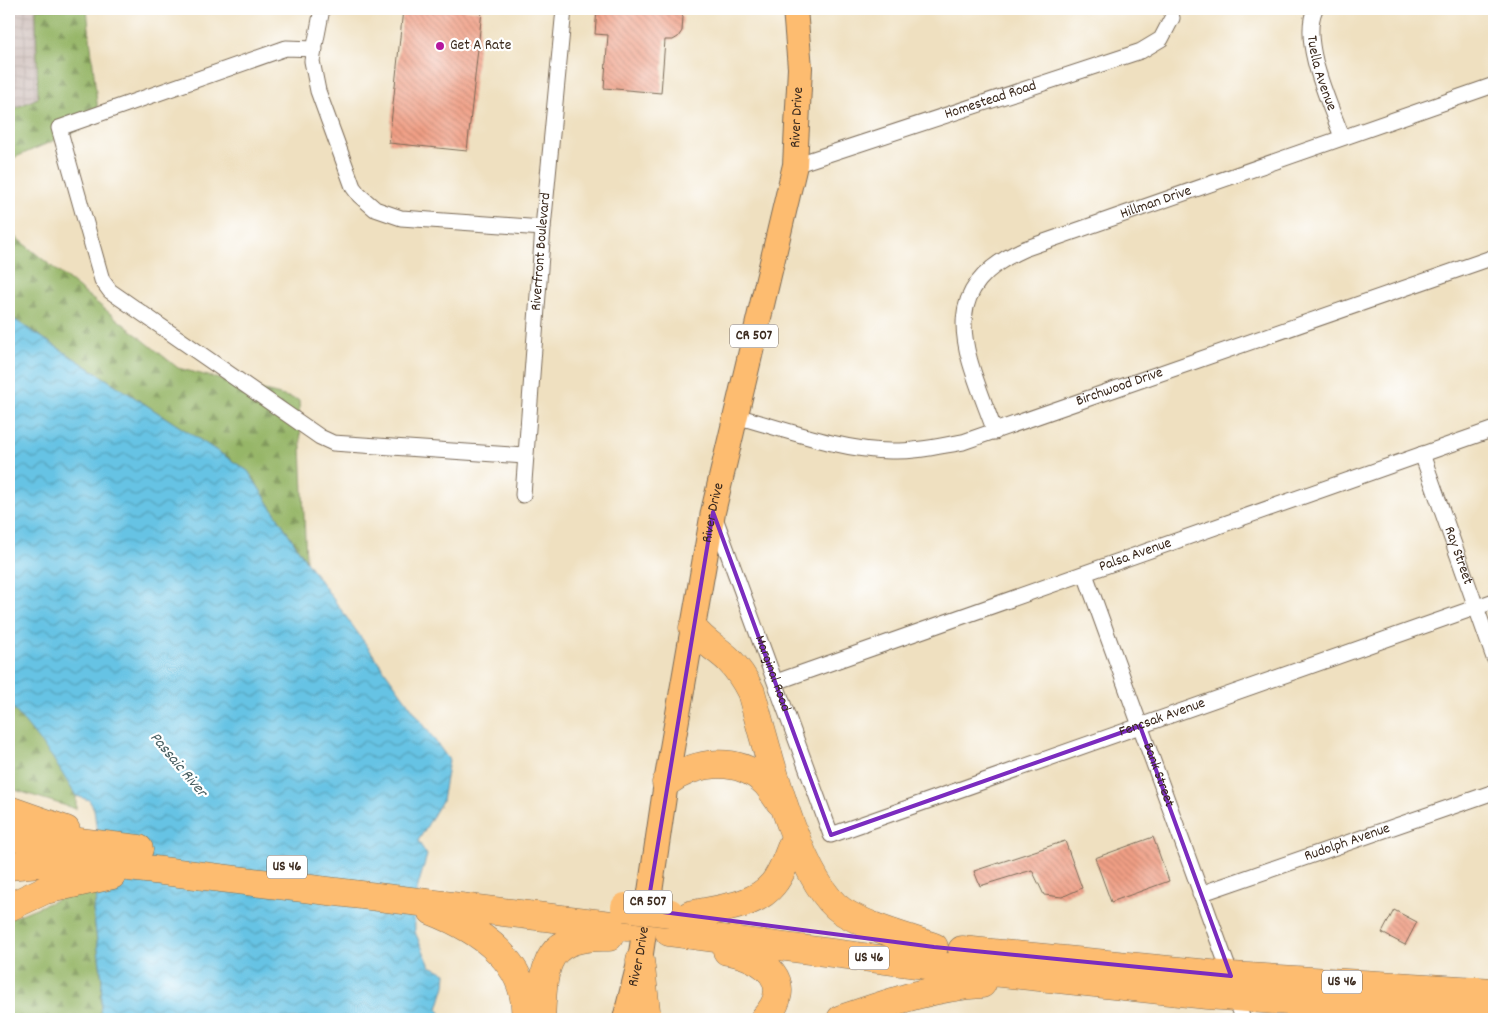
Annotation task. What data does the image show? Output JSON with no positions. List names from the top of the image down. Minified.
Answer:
{"streets":{"highway":["US 46"],"main road":["River Drive","CR 507"],"street":["Tuella Avenue","Homestead Road","Hillman Drive","Riverfront Boulevard","Birchwood Drive","Palsa Avenue","Ray Street","Marginal Road","Fencsak Avenue","Bank Street","Rudolph Avenue"]},"crossings":[["Tuella Avenue","Hillman Drive"],["Homestead Road","River Drive"],["River Drive","Birchwood Drive"],["River Drive","Marginal Road"],["Hillman Drive","Birchwood Drive"],["Palsa Avenue","Ray Street"],["Palsa Avenue","Marginal Road"],["Palsa Avenue","Bank Street"],["Ray Street","Fencsak Avenue"],["Marginal Road","Fencsak Avenue"],["Fencsak Avenue","Bank Street"],["Bank Street","Rudolph Avenue"],["Bank Street","US 46"]],"water":["Passaic River"],"places":["Get A Rate"]}
